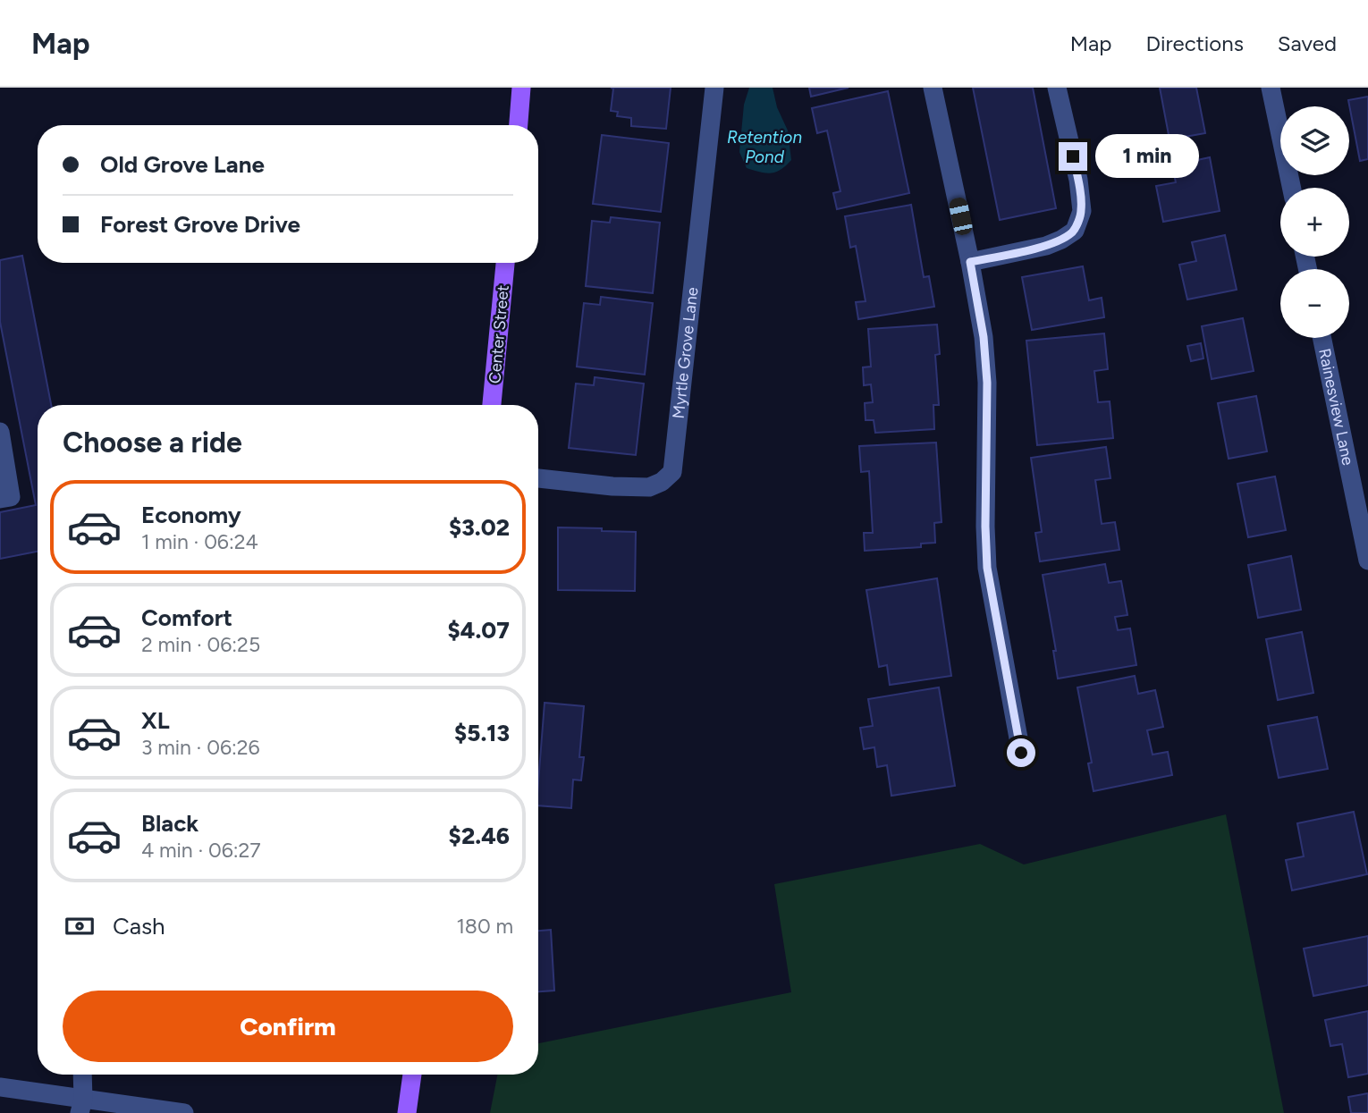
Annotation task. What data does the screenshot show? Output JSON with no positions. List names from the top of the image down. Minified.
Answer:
{"streets":{"main road":["Center Street"],"street":["Myrtle Grove Lane","Rainesview Lane"]},"water":["Retention Pond"],"page":{"header":"Map","nav":["Map","Directions","Saved"],"map_buttons":["+","−"],"banner":["Old Grove Lane","Forest Grove Drive"],"bubble":"1 min","heading":"Choose a ride","list":[{"name":"Economy","note":"1 min · 06:24","value":"$3.02"},{"name":"Comfort","note":"2 min · 06:25","value":"$4.07"},{"name":"XL","note":"3 min · 06:26","value":"$5.13"},{"name":"Black","note":"4 min · 06:27","value":"$2.46"}],"pay":["Cash","180 m"],"buttons":"Confirm"}}
